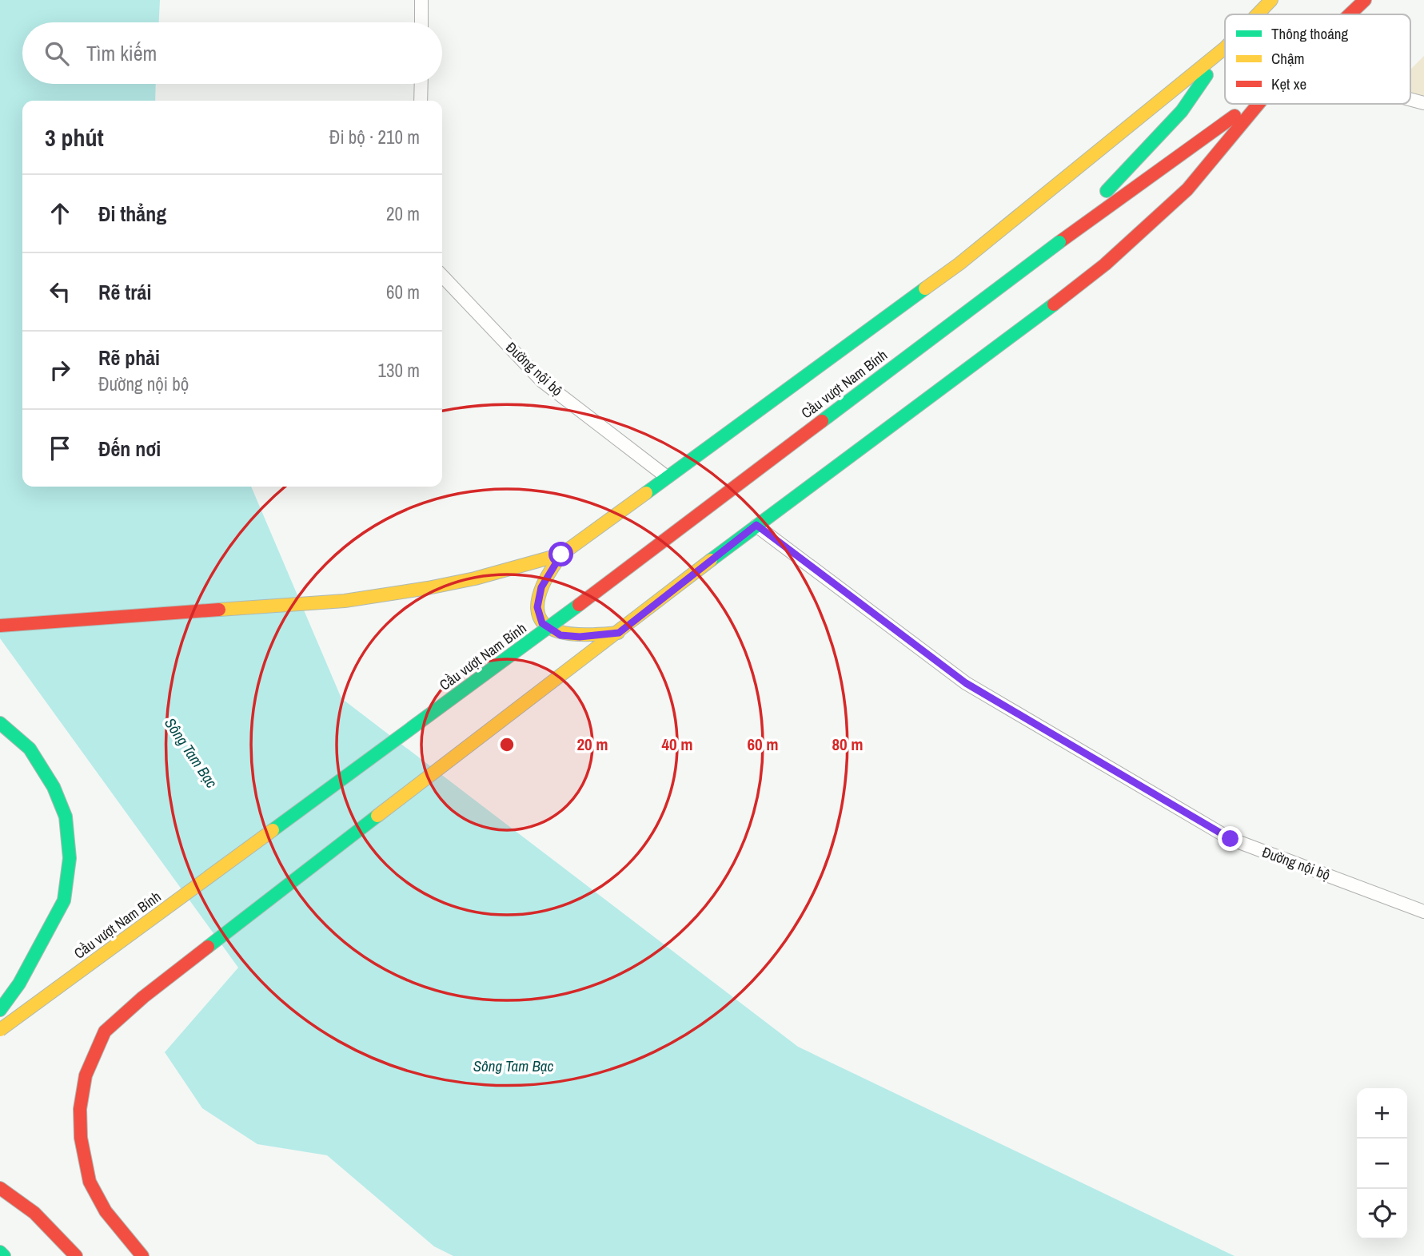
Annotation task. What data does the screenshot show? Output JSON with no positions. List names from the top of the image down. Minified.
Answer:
{"streets":{"main road":["Cầu vượt Nam Bính"],"lane":["Đường nội bộ"]},"water":["Sông Tam Bạc"],"legend":["Thông thoáng","Chậm","Kẹt xe"],"page":{"search":"Tìm kiếm","heading":["3 phút","Đi bộ · 210 m"],"list":[["Đi thẳng","20 m"],["Rẽ trái","60 m"],["Rẽ phải","Đường nội bộ","130 m"],"Đến nơi"],"map_buttons":["+","−"]},"rings":["20 m","40 m","60 m","80 m"]}
